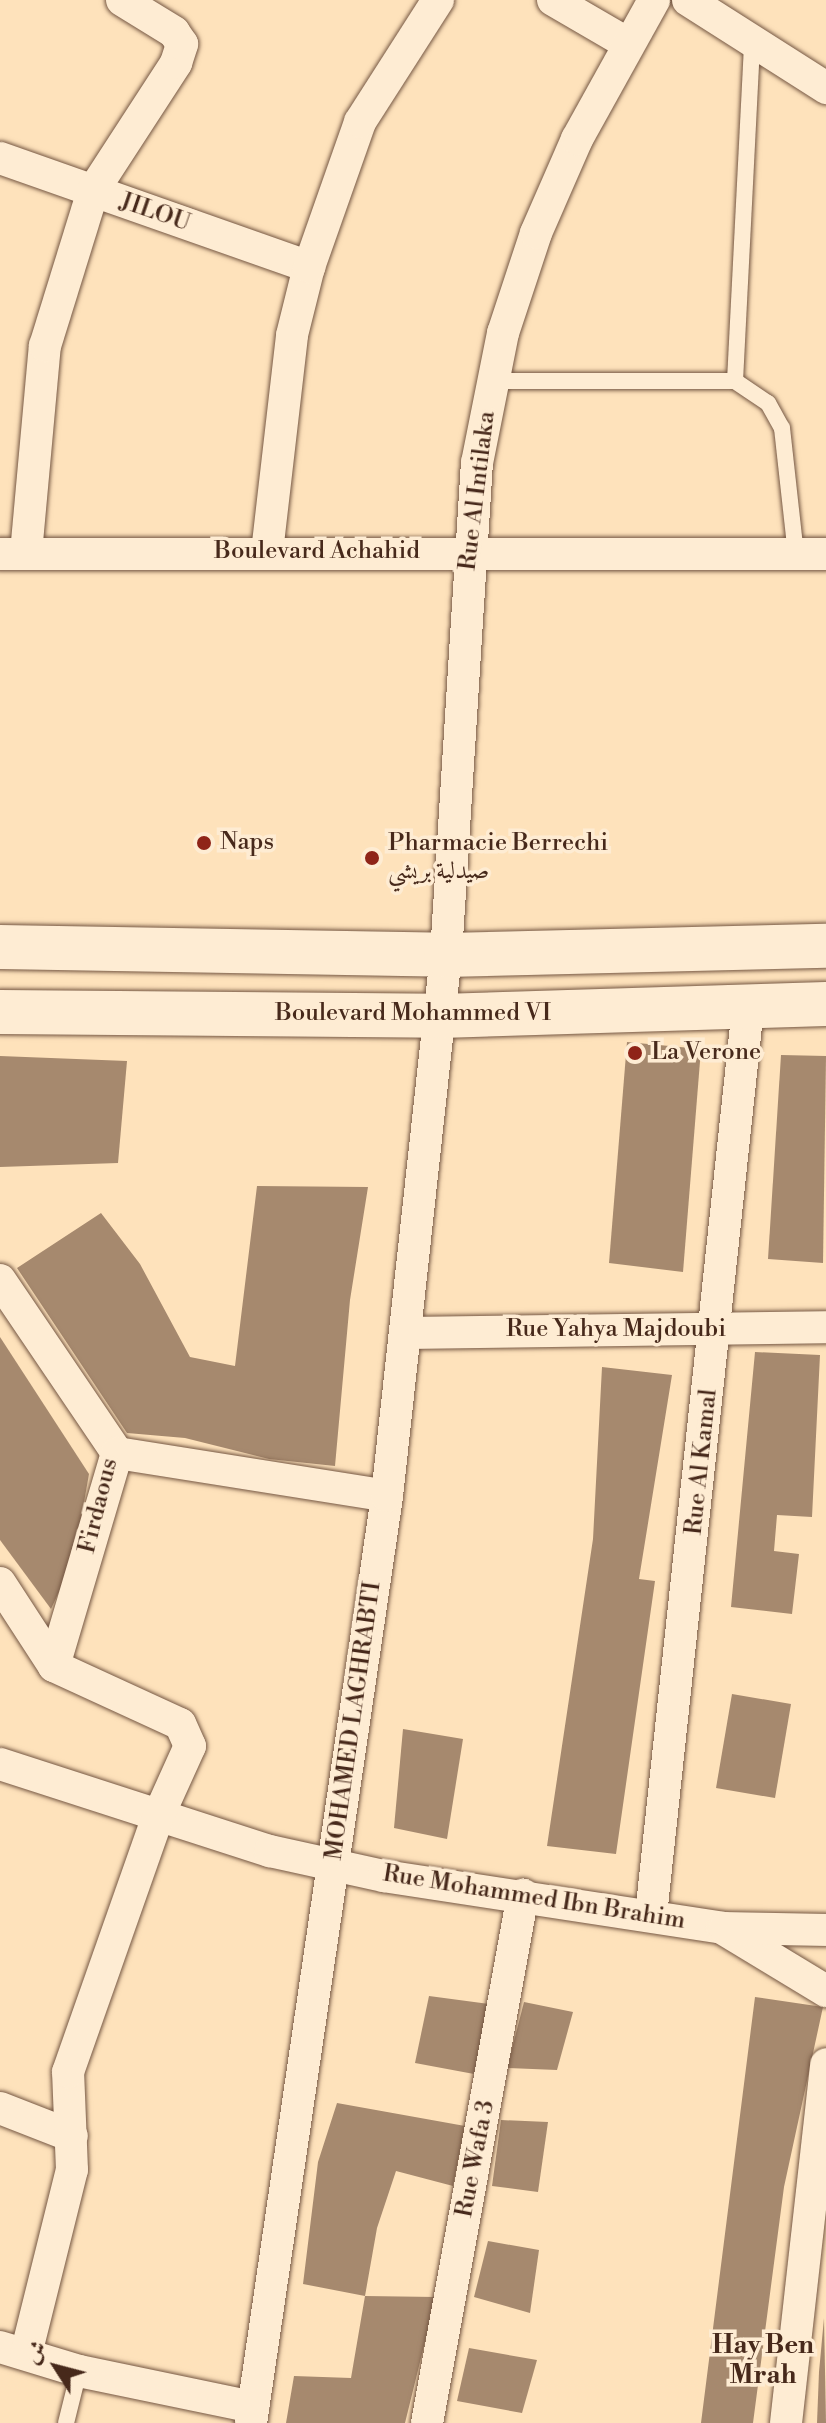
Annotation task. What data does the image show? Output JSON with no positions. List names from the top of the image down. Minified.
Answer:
{"streets":{"main road":["Boulevard Mohammed VI"],"street":["JILOU","Rue Al Intilaka","Boulevard Achahid","Rue Yahya Majdoubi","Rue Al Kamal","Firdaous","MOHAMED LAGHRABTI","Rue Mohammed Ibn Brahim","Rue Wafa 3"]},"crossings":[["Rue Al Intilaka","Boulevard Achahid"],["Rue Al Intilaka","Boulevard Mohammed VI"],["Rue Al Intilaka","MOHAMED LAGHRABTI"],["Boulevard Mohammed VI","Rue Al Kamal"],["Boulevard Mohammed VI","MOHAMED LAGHRABTI"],["Rue Yahya Majdoubi","Rue Al Kamal"],["Rue Yahya Majdoubi","MOHAMED LAGHRABTI"],["Rue Al Kamal","Rue Mohammed Ibn Brahim"],["MOHAMED LAGHRABTI","Rue Mohammed Ibn Brahim"],["Rue Mohammed Ibn Brahim","Rue Wafa 3"]],"districts":["Hay Ben Mrah"],"places":["Naps","Pharmacie Berrechi صيدلية بريشي","La Verone"],"north":"top left"}
